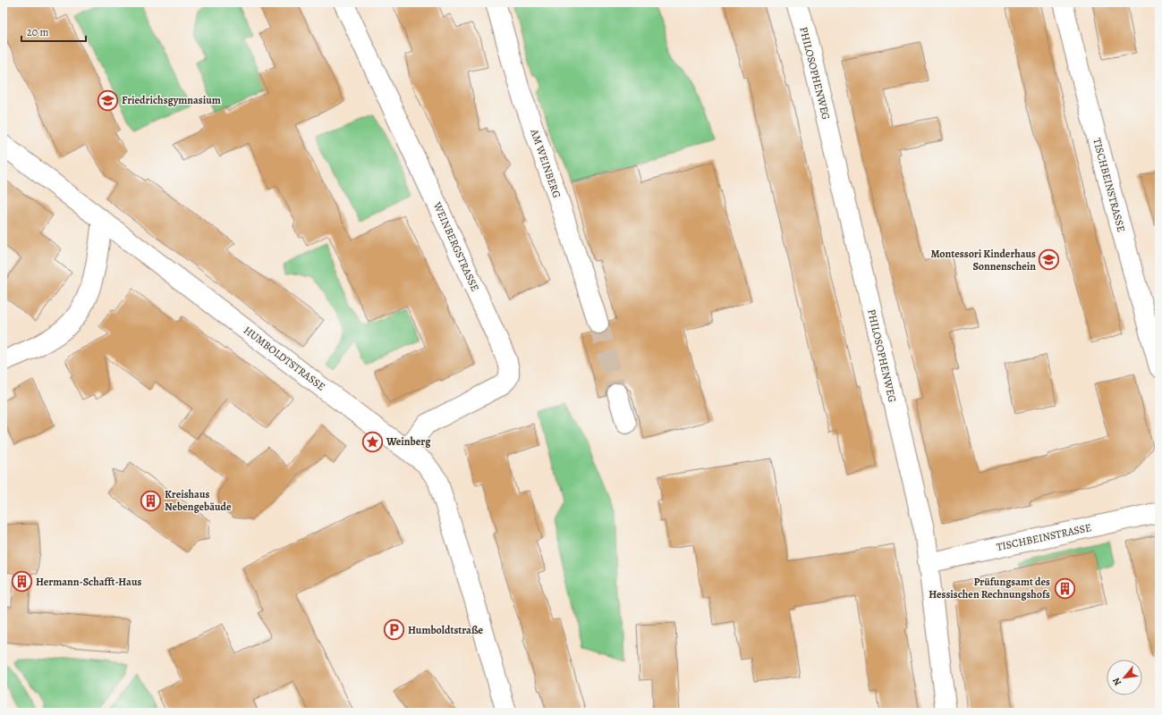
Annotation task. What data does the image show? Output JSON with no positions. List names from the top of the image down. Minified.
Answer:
{"streets":{"street":["PHILOSOPHENWEG","AM WEINBERG","TISCHBEINSTRASSE","WEINBERGSTRASSE","HUMBOLDTSTRASSE"]},"crossings":[["PHILOSOPHENWEG","TISCHBEINSTRASSE"],["WEINBERGSTRASSE","HUMBOLDTSTRASSE"]],"places":{"school or university":["Friedrichsgymnasium","Montessori Kinderhaus Sonnenschein"],"place":["Weinberg"],"building":["Kreishaus Nebengebäude","Hermann-Schafft-Haus","Prüfungsamt des Hessischen Rechnungshofs"],"parking":["Humboldtstraße"]},"scale_bar":"20 m","north":"bottom left"}
